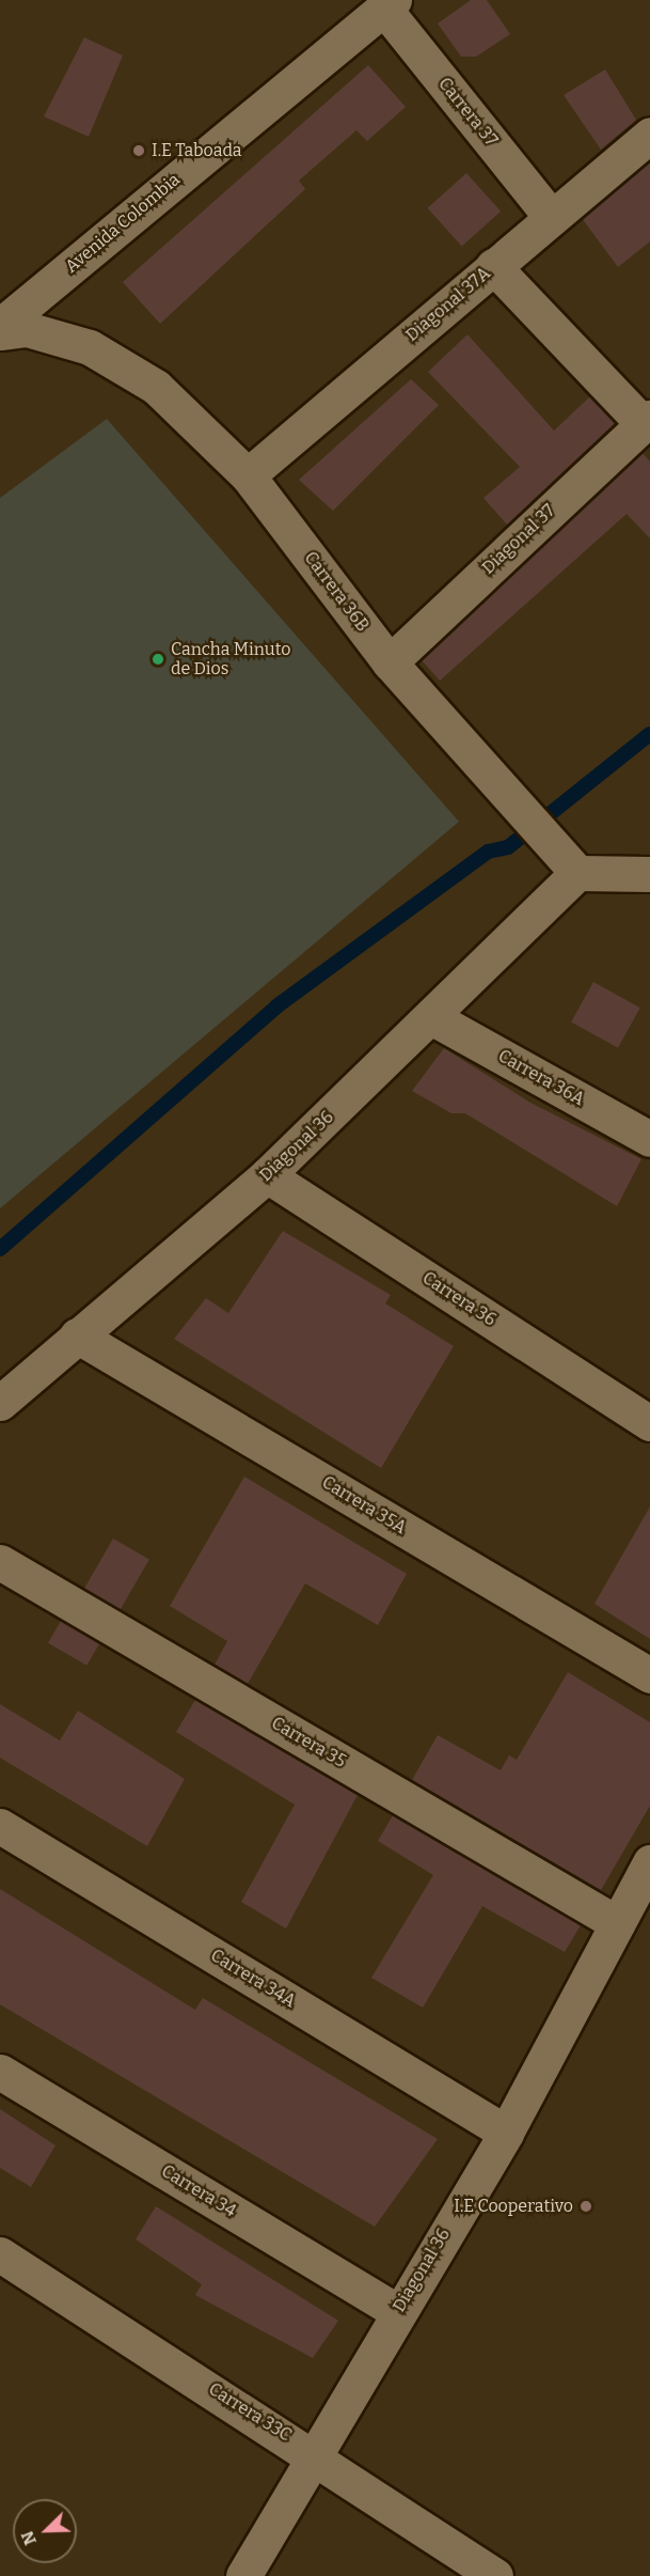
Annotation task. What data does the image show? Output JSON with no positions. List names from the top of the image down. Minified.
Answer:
{"streets":{"street":["Carrera 37","Avenida Colombia","Diagonal 37A","Diagonal 37","Carrera 36B","Carrera 36A","Diagonal 36","Carrera 36","Carrera 35A","Carrera 35","Carrera 34A","Carrera 34","Carrera 33C"]},"crossings":[["Carrera 37","Avenida Colombia"],["Carrera 37","Diagonal 37A"],["Diagonal 37A","Carrera 36B"],["Diagonal 37","Carrera 36B"],["Carrera 36B","Diagonal 36"],["Carrera 36A","Diagonal 36"],["Diagonal 36","Carrera 36"],["Diagonal 36","Carrera 35A"],["Diagonal 36","Carrera 35"],["Diagonal 36","Carrera 34A"],["Diagonal 36","Carrera 34"],["Diagonal 36","Carrera 33C"]],"places":["I.E Taboada","Cancha Minuto de Dios","I.E Cooperativo"],"north":"bottom left"}
